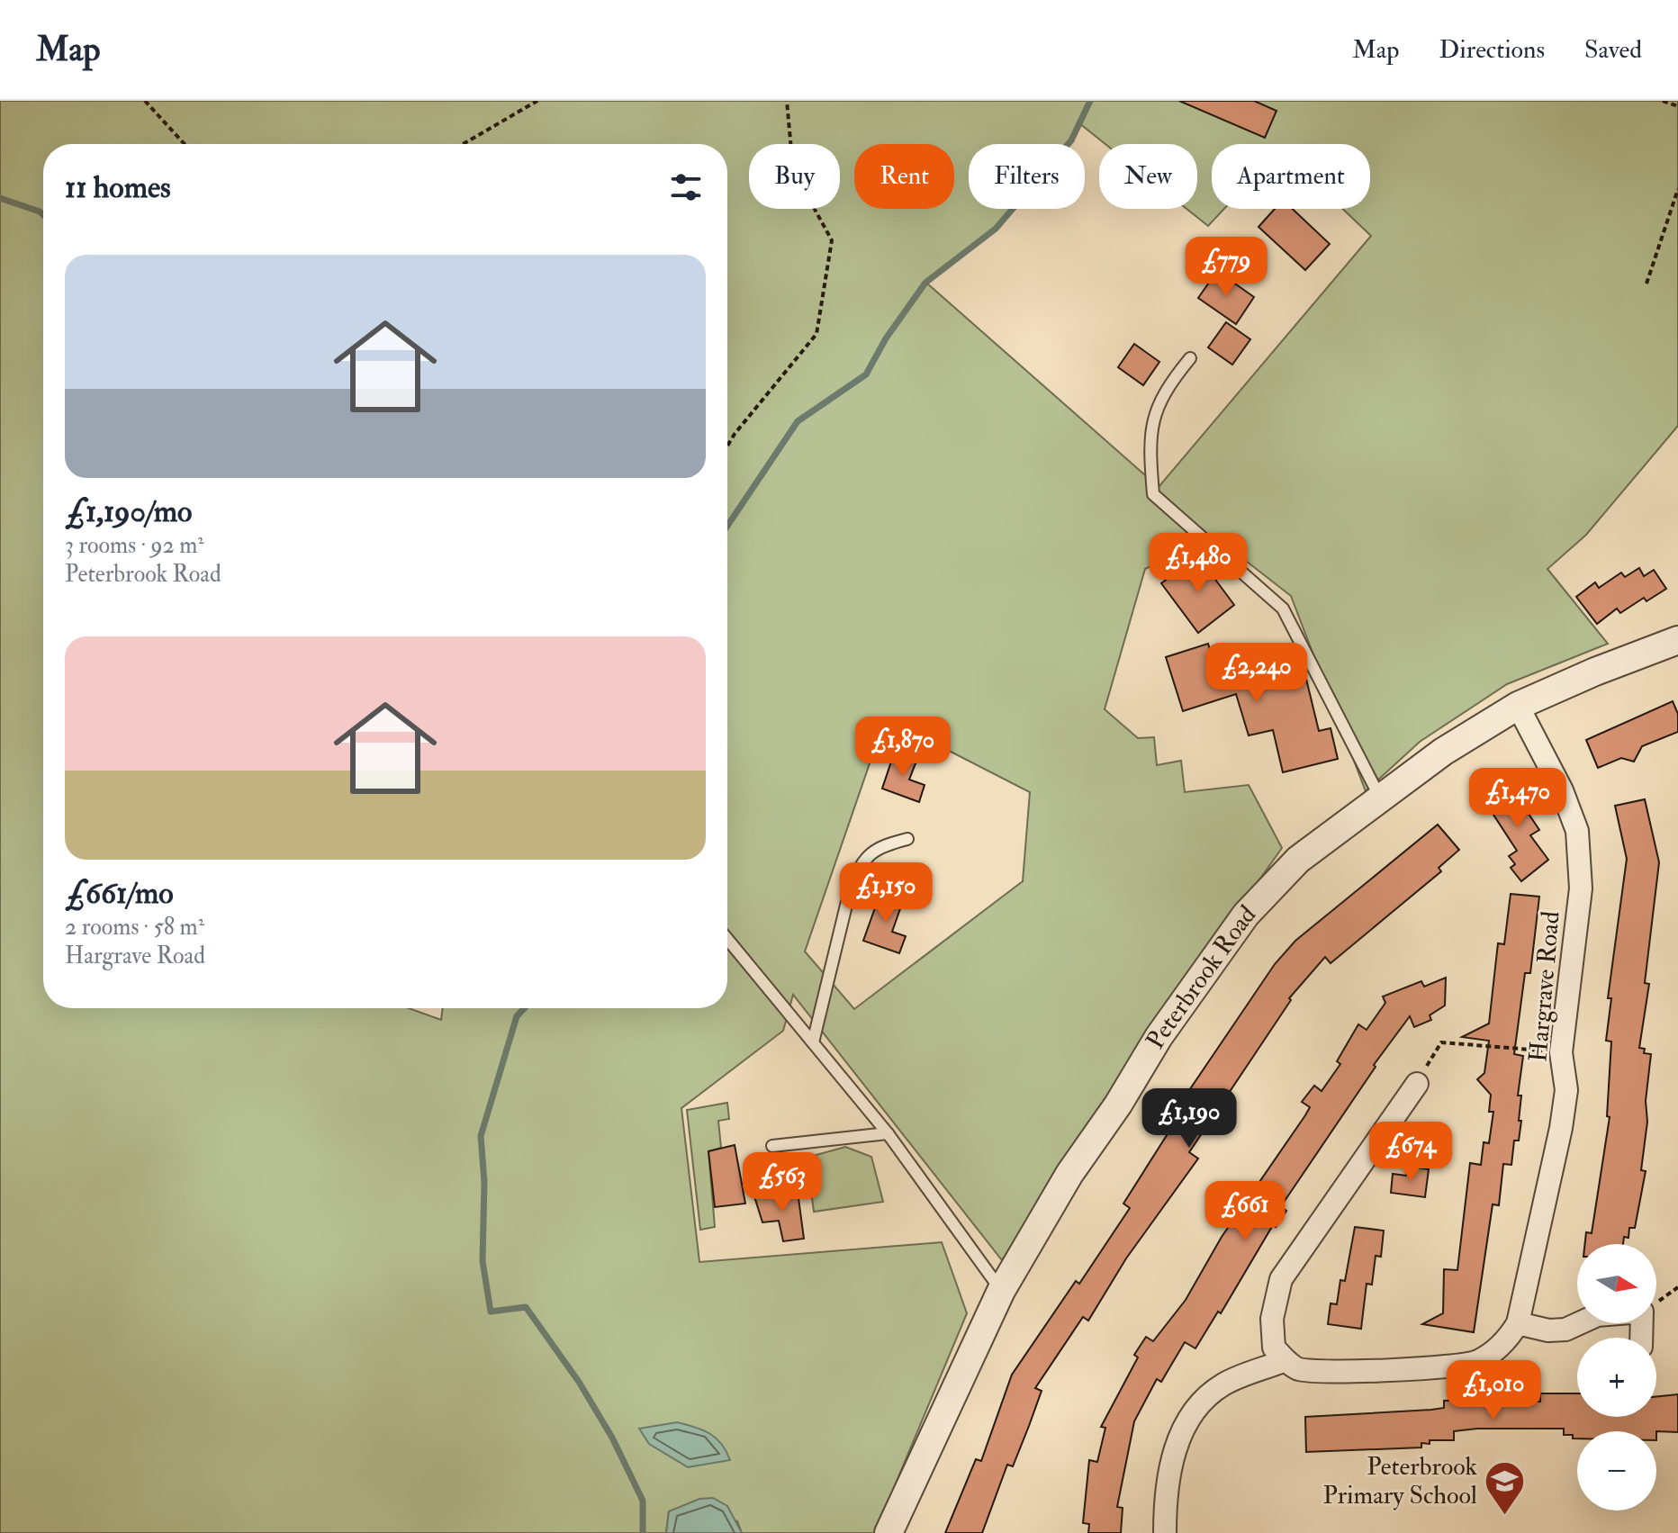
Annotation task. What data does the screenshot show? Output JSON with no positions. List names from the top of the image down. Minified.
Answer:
{"streets":{"street":["Peterbrook Road","Hargrave Road"]},"crossings":[["Peterbrook Road","Hargrave Road"]],"places":{"school or university":["Peterbrook Primary School"]},"north":"right","page":{"header":"Map","nav":["Map","Directions","Saved"],"chip":["Buy","Rent","Filters","New","Apartment"],"heading":"11 homes","list":[{"name":"£1,190/mo","note":"3 rooms · 92 m² · Peterbrook Road"},{"name":"£661/mo","note":"2 rooms · 58 m² · Hargrave Road"}],"price":["£779","£1,480","£2,240","£1,870","£1,470","£1,150","£1,190","£674","£563","£661","£1,010"],"map_buttons":["+","−"]}}
